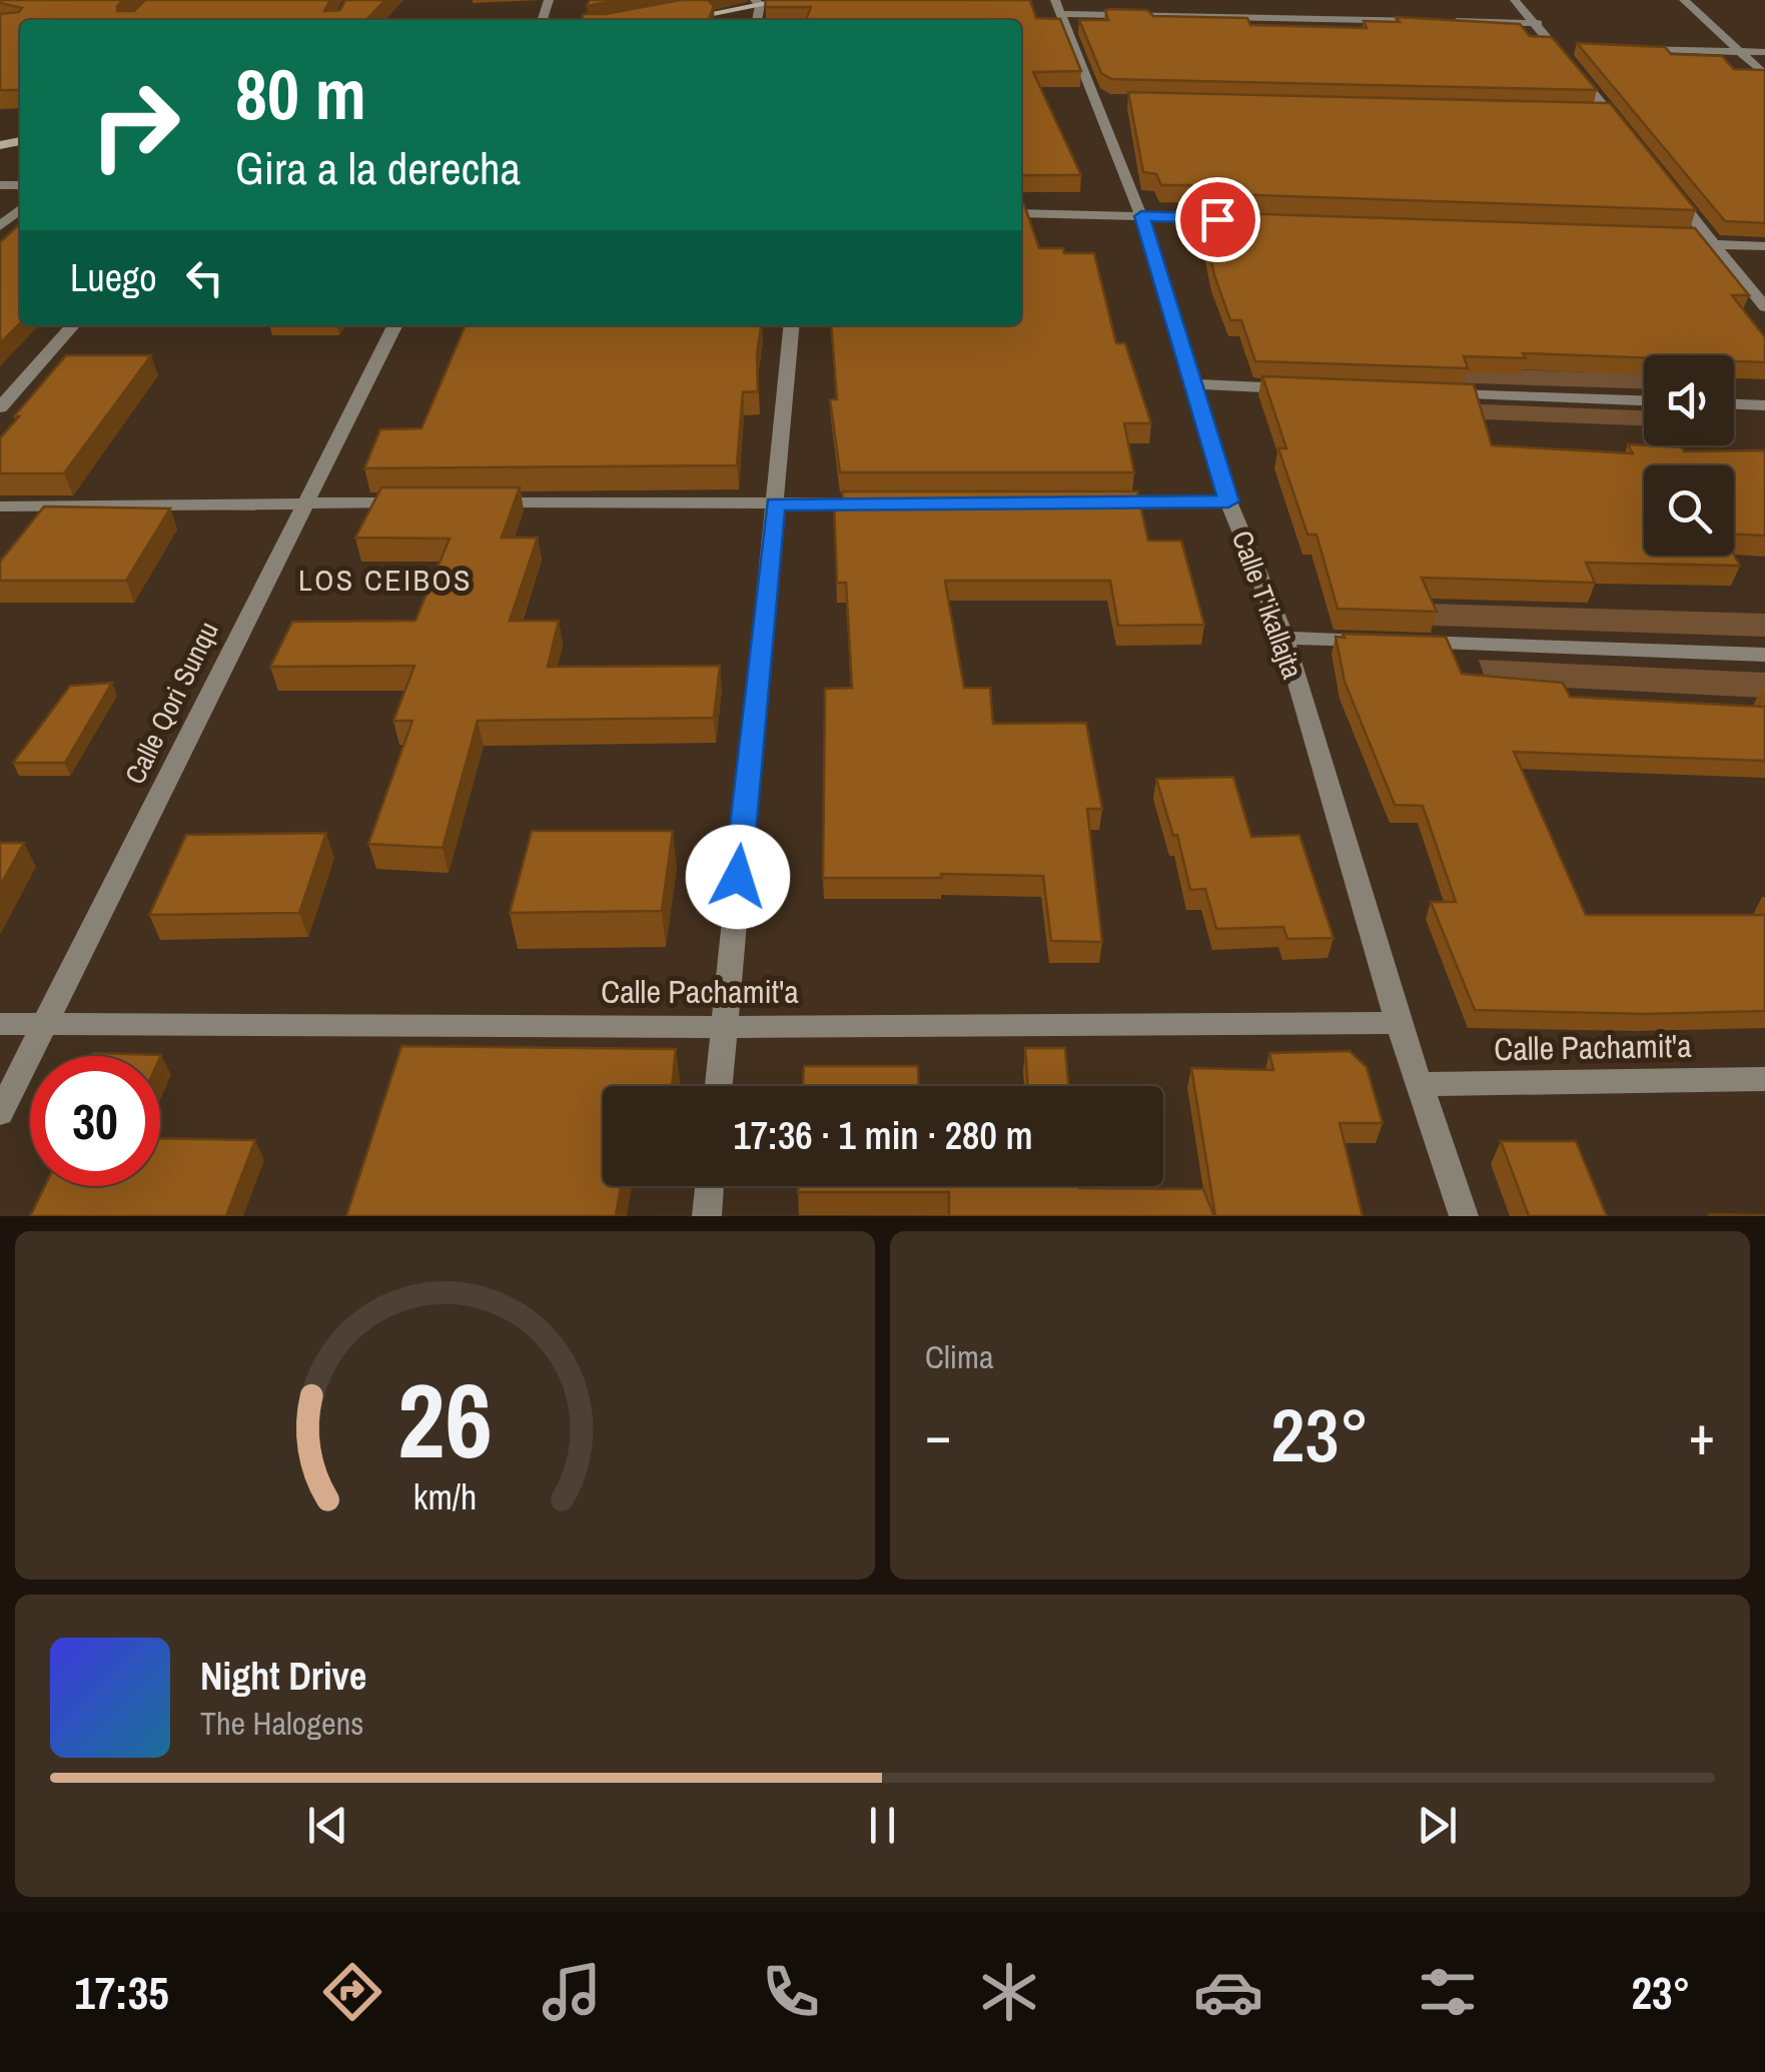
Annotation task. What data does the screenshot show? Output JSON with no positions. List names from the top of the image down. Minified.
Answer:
{"streets":{"street":["Calle T'ikallajta","Calle Qori Sunqu","Calle Pachamit'a"]},"crossings":[["Calle T'ikallajta","Calle Pachamit'a"],["Calle Qori Sunqu","Calle Pachamit'a"]],"districts":["LOS CEIBOS"],"page":{"turn":["80 m","Gira a la derecha"],"then":"Luego","limit":"30","trip":"17:36 · 1 min · 280 m","tile":"Clima","heat":["−","23°","+"],"song":["Night Drive","The Halogens"],"tabs":["17:35","23°"],"gauge":["26","km/h"]}}
